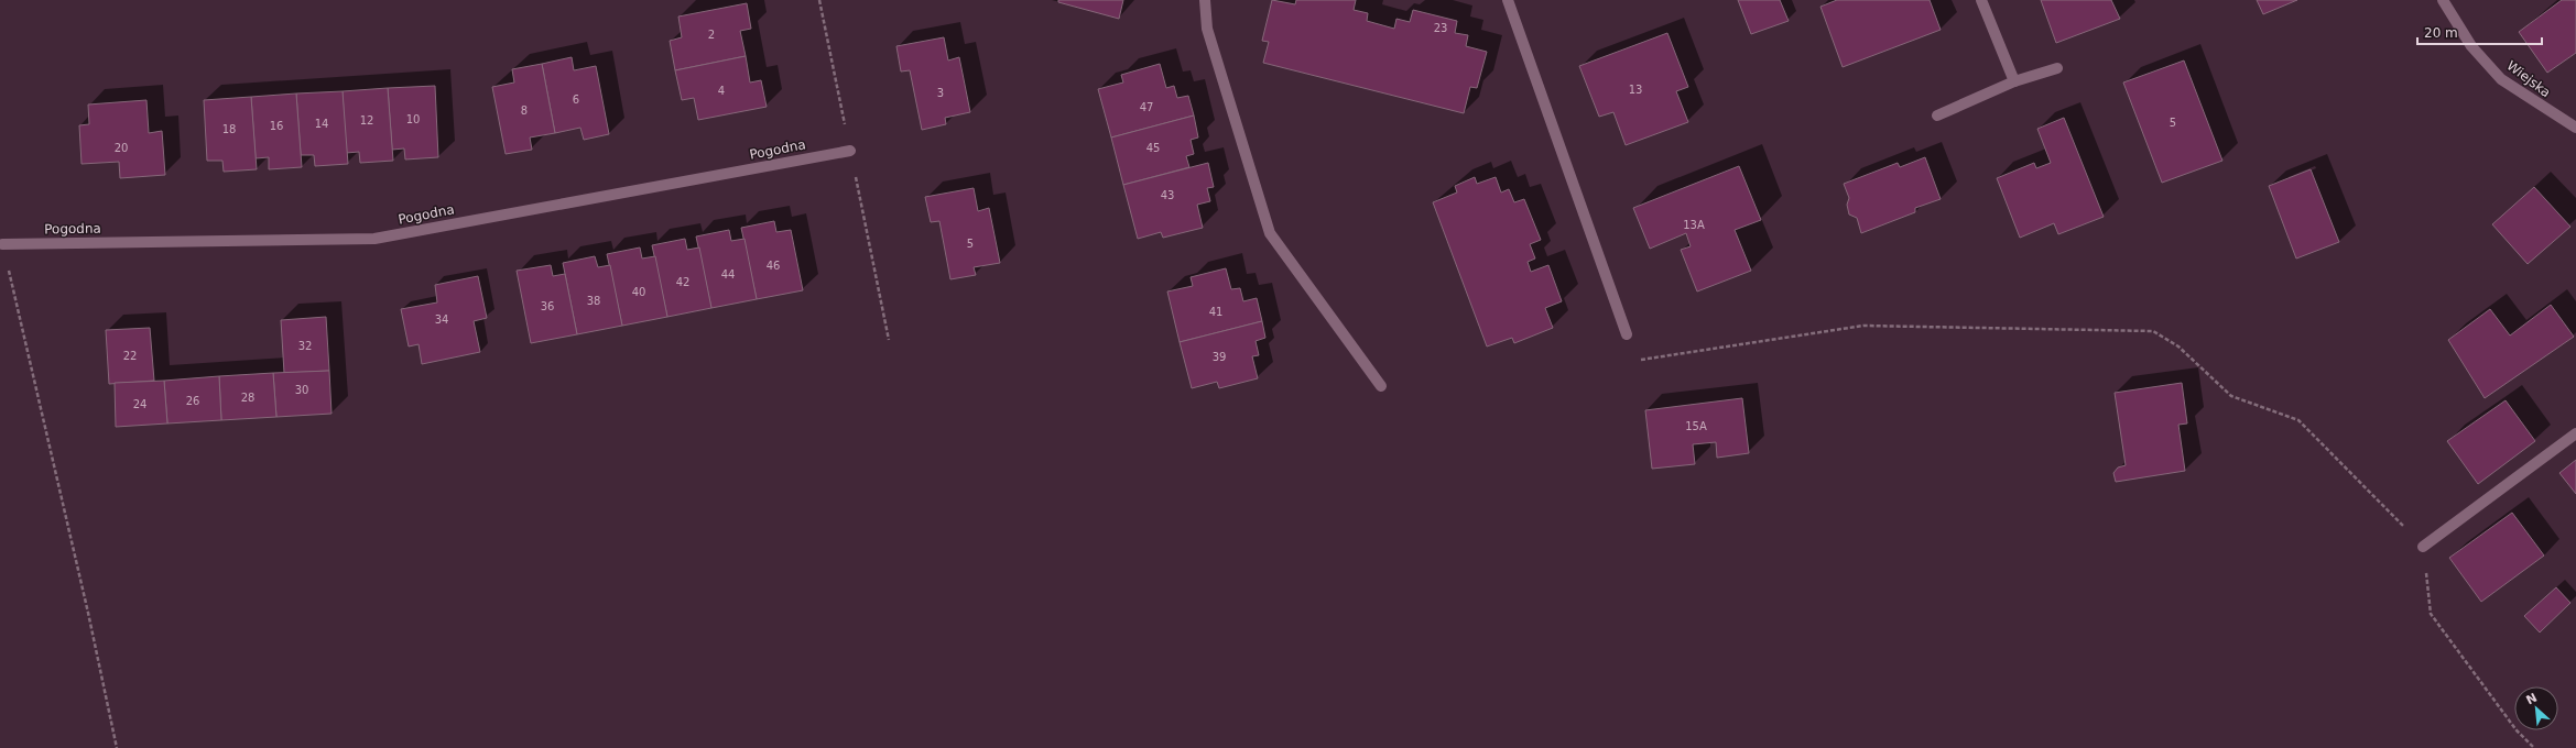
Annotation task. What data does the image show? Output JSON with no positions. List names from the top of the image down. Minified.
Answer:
{"streets":{"street":["Wiejska","Pogodna"]},"house_numbers":["23","2","13","4","3","6","47","8","10","12","5","14","16","18","20","45","43","13A","5","46","44","42","40","38","36","41","34","32","22","39","30","28","26","24","15A"],"scale_bar":"20 m","north":"top left"}
